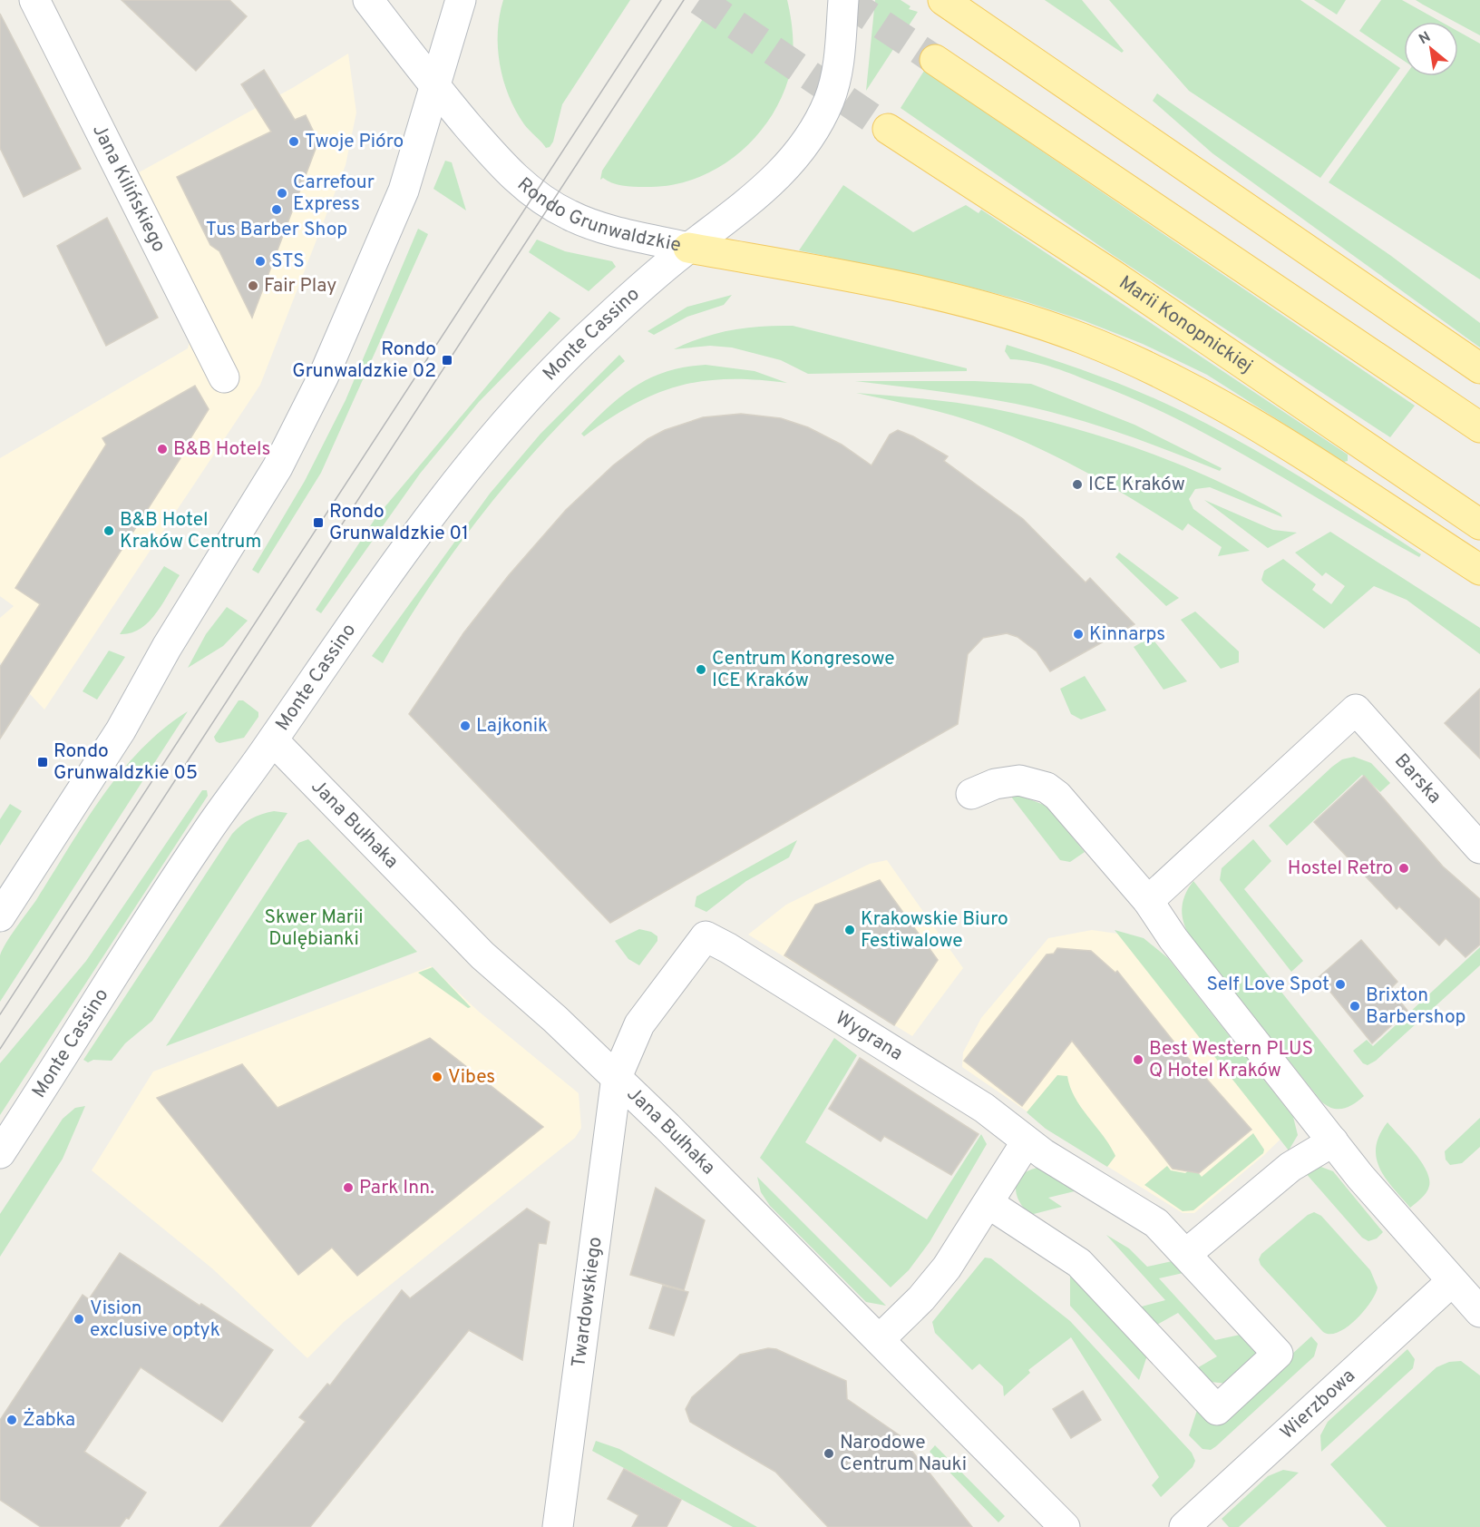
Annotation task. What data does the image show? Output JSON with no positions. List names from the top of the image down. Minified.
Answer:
{"streets":{"main road":["Marii Konopnickiej"],"street":["Jana Kilińskiego","Rondo Grunwaldzkie","Monte Cassino","Barska","Jana Bułhaka","Wygrana","Twardowskiego","Wierzbowa"]},"crossings":[["Rondo Grunwaldzkie","Monte Cassino"],["Monte Cassino","Jana Bułhaka"],["Jana Bułhaka","Twardowskiego"],["Wygrana","Twardowskiego"]],"parks":["Skwer Marii Dulębianki"],"places":{"other":["Twoje Pióro","Carrefour Express","Tus Barber Shop","STS","Fair Play","B&B Hotels","ICE Kraków","B&B Hotel Kraków Centrum","Kinnarps","Centrum Kongresowe ICE Kraków","Lajkonik","Hostel Retro","Krakowskie Biuro Festiwalowe","Self Love Spot","Brixton Barbershop","Best Western PLUS Q Hotel Kraków","Vibes","Park Inn.","Vision exclusive optyk","Żabka","Narodowe Centrum Nauki"],"transit":["Rondo Grunwaldzkie 02","Rondo Grunwaldzkie 01","Rondo Grunwaldzkie 05"]},"north":"top left"}
